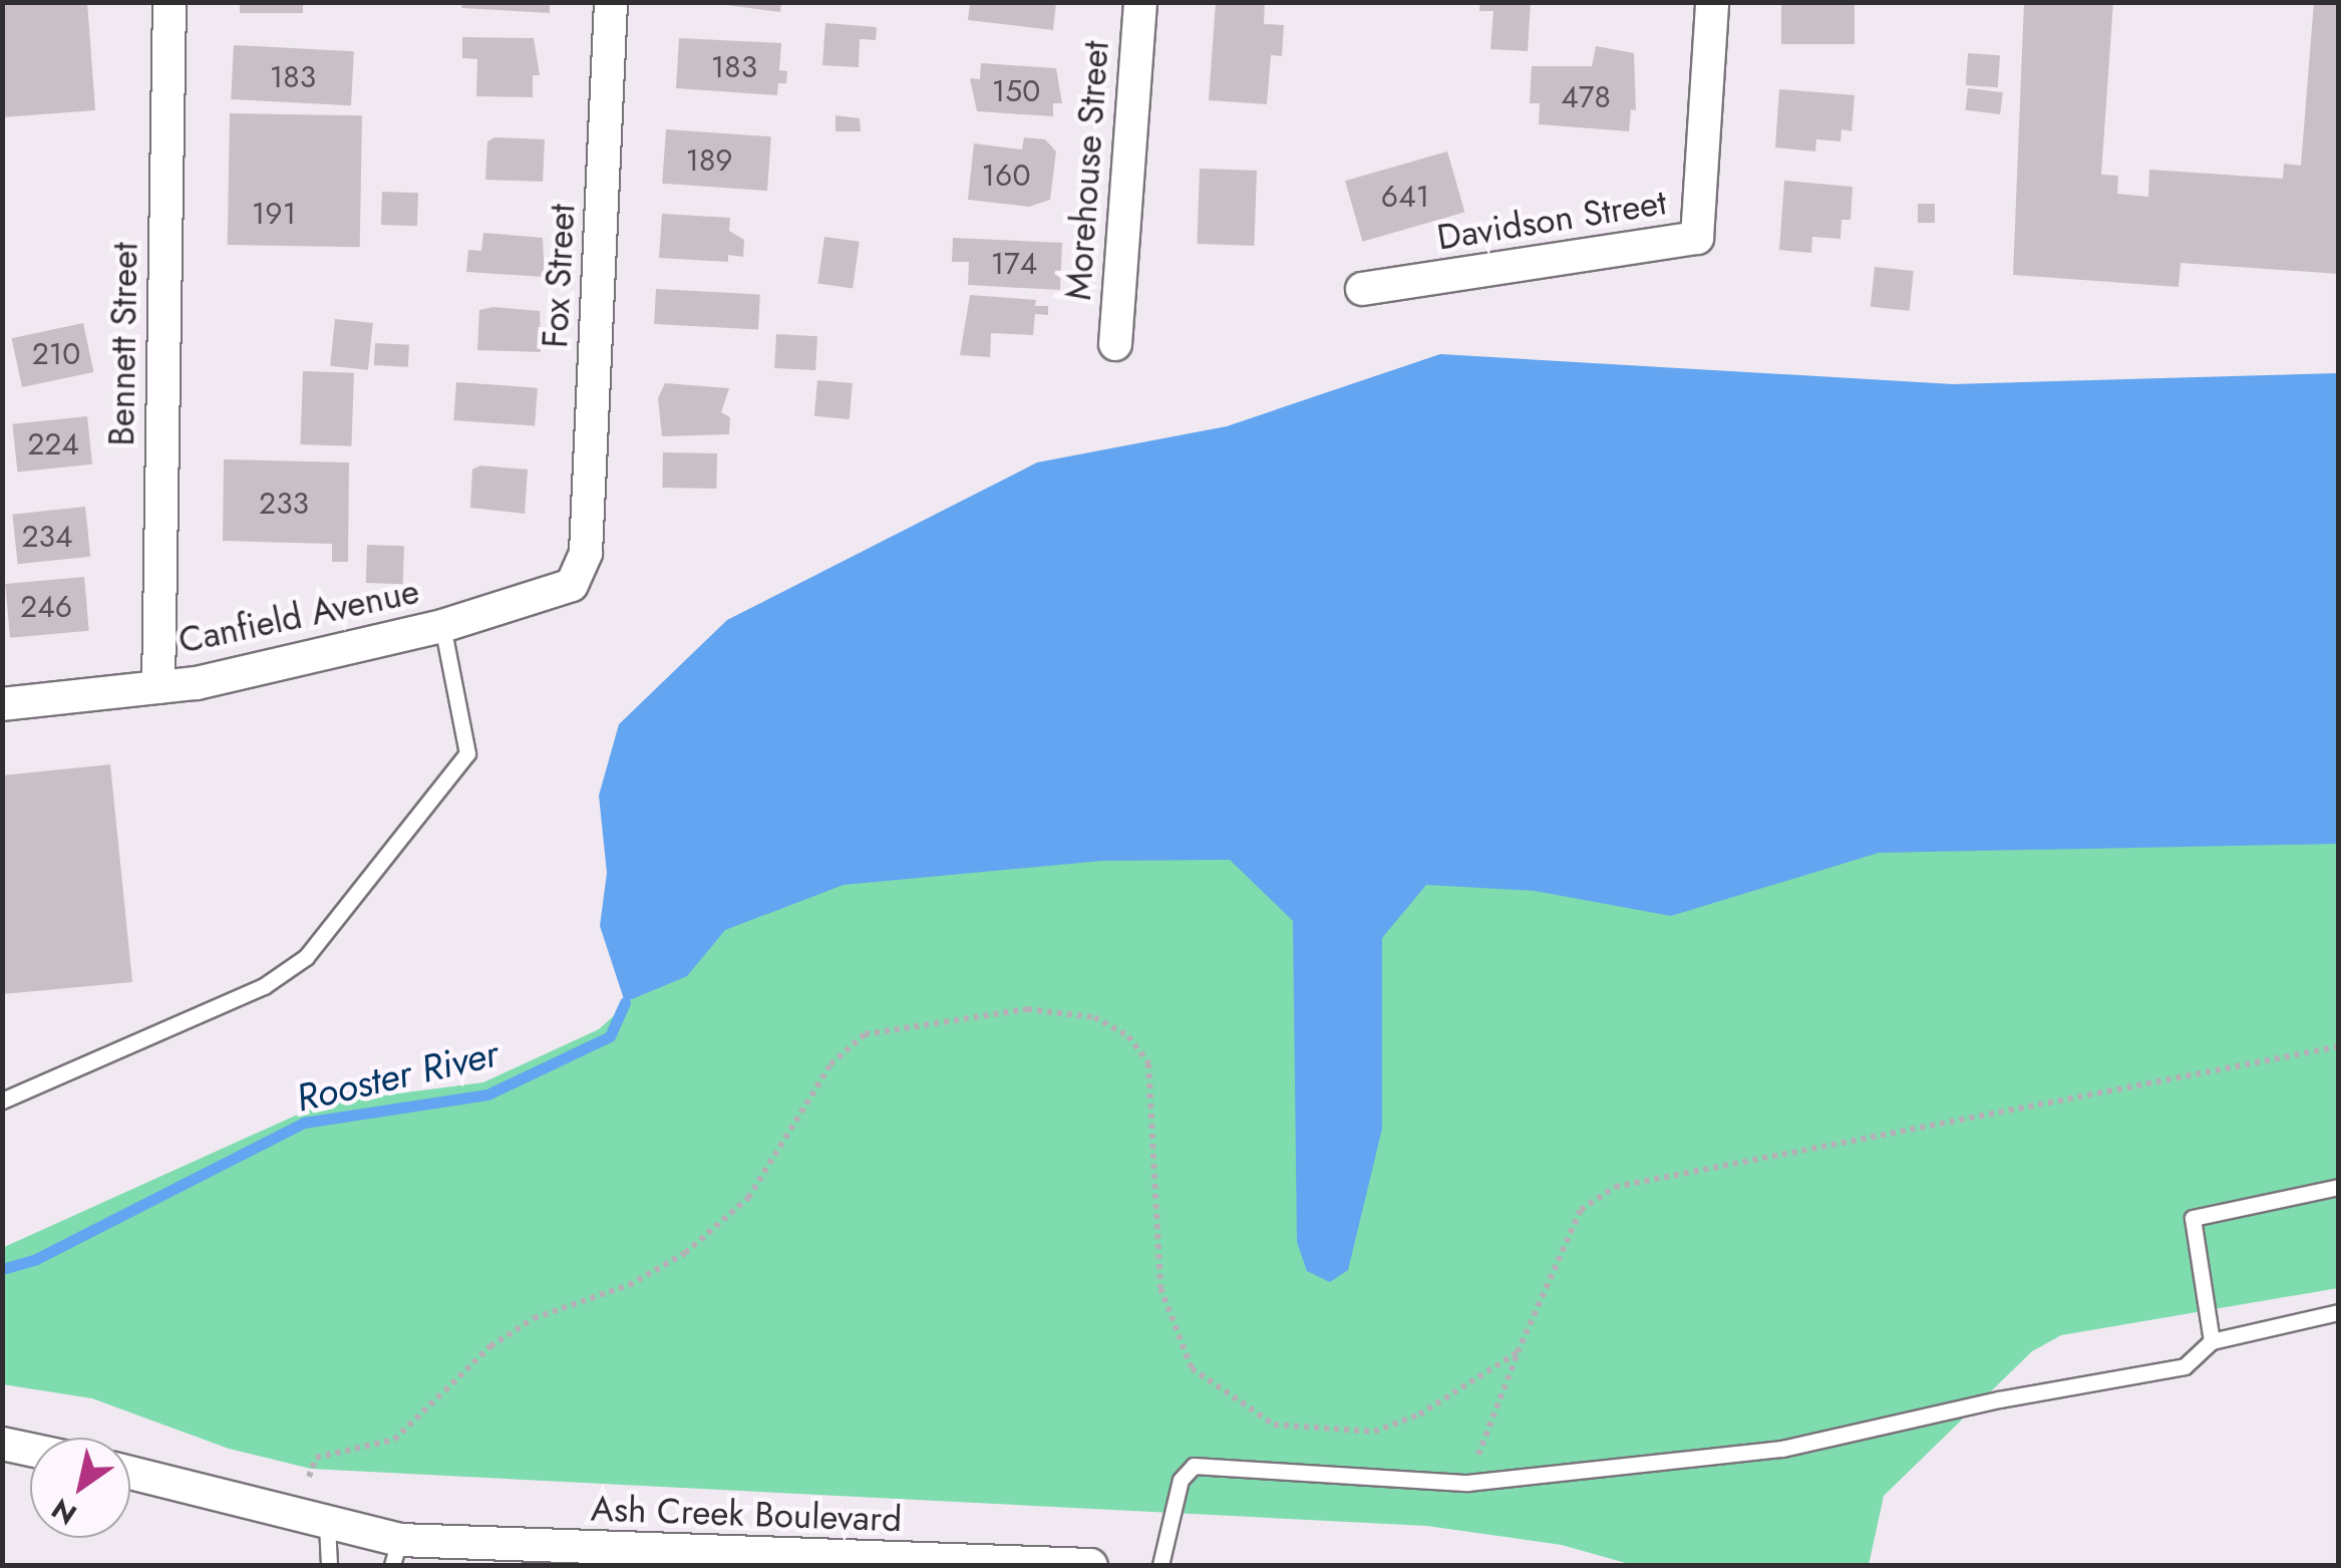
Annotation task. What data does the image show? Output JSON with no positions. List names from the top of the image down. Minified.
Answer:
{"streets":{"street":["Morehouse Street","Davidson Street","Fox Street","Bennett Street","Canfield Avenue","Ash Creek Boulevard"]},"crossings":[["Fox Street","Canfield Avenue"],["Bennett Street","Canfield Avenue"]],"water":["Rooster River"],"house_numbers":["183","183","150","478","189","160","641","191","174","210","224","233","234","246"],"north":"bottom left"}
